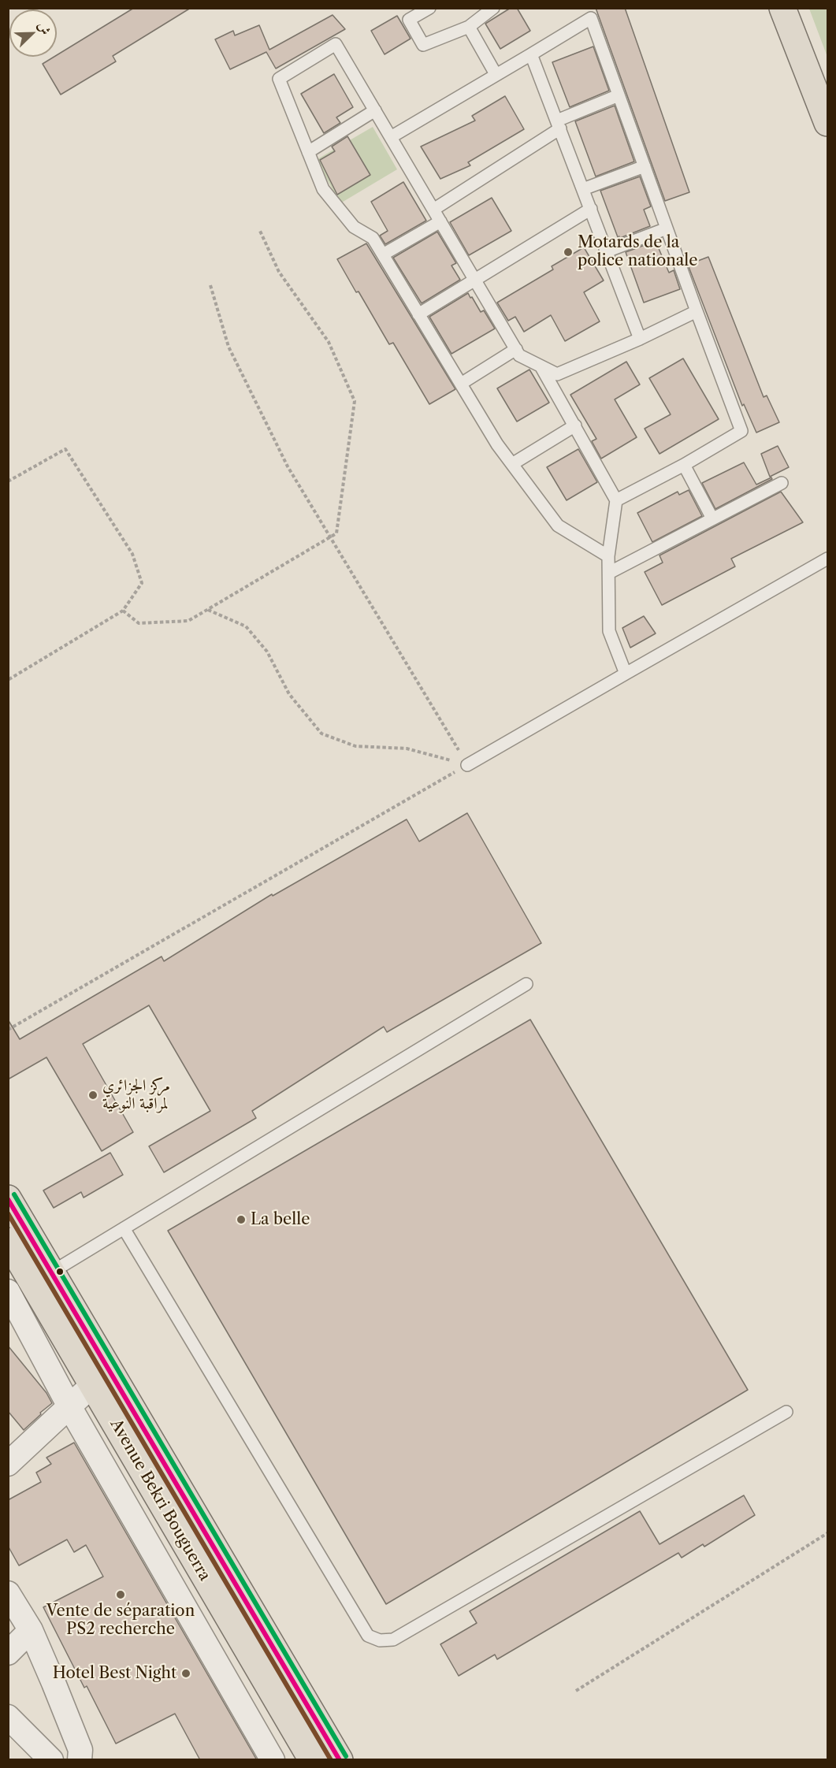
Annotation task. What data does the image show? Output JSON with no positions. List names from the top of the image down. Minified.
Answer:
{"streets":{"highway":["Avenue Bekri Bouguerra"]},"places":["Motards de la police nationale","مركز الجزائري لمراقبة النوعية","La belle","Vente de séparation PS2 recherche","Hotel Best Night"],"north":"top right"}
